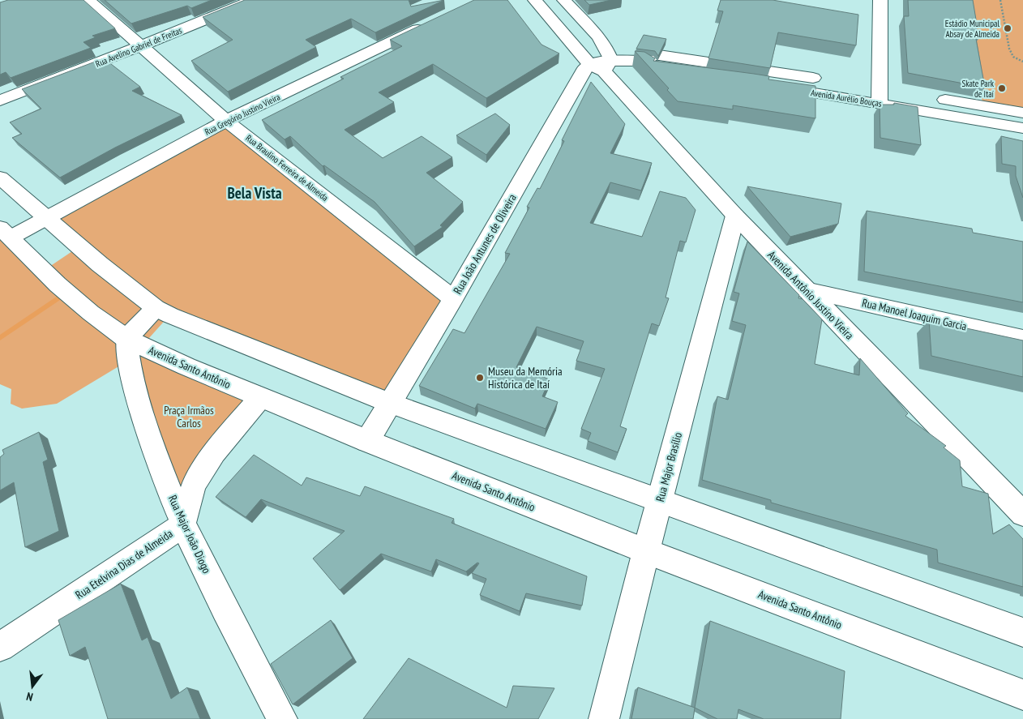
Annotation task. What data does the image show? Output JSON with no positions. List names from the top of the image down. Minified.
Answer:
{"streets":{"street":["Rua Avelino Gabriel de Freitas","Avenida Aurélio Bouças","Rua Gregório Justino Vieira","Rua Braulino Ferreira de Almeida","Rua João Antunes de Oliveira","Avenida Antônio Justino Vieira","Rua Manoel Joaquim Garcia","Avenida Santo Antônio","Rua Major Brasílio","Rua Major João Diogo","Rua Etelvina Dias de Almeida"]},"crossings":[["Rua Avelino Gabriel de Freitas","Rua Braulino Ferreira de Almeida"],["Avenida Aurélio Bouças","Rua João Antunes de Oliveira"],["Avenida Aurélio Bouças","Avenida Antônio Justino Vieira"],["Rua Gregório Justino Vieira","Rua Braulino Ferreira de Almeida"],["Rua Gregório Justino Vieira","Avenida Santo Antônio"],["Rua Braulino Ferreira de Almeida","Rua João Antunes de Oliveira"],["Rua João Antunes de Oliveira","Avenida Antônio Justino Vieira"],["Rua João Antunes de Oliveira","Avenida Santo Antônio"],["Avenida Antônio Justino Vieira","Rua Manoel Joaquim Garcia"],["Avenida Antônio Justino Vieira","Rua Major Brasílio"],["Avenida Santo Antônio","Rua Major Brasílio"],["Avenida Santo Antônio","Rua Major João Diogo"],["Avenida Santo Antônio","Rua Etelvina Dias de Almeida"],["Rua Major João Diogo","Rua Etelvina Dias de Almeida"]],"districts":["Bela Vista"],"parks":["Praça Irmãos Carlos"],"places":["Estádio Municipal Absay de Almeida","Skate Park de Itaí","Museu da Memória Histórica de Itaí"],"north":"bottom"}
